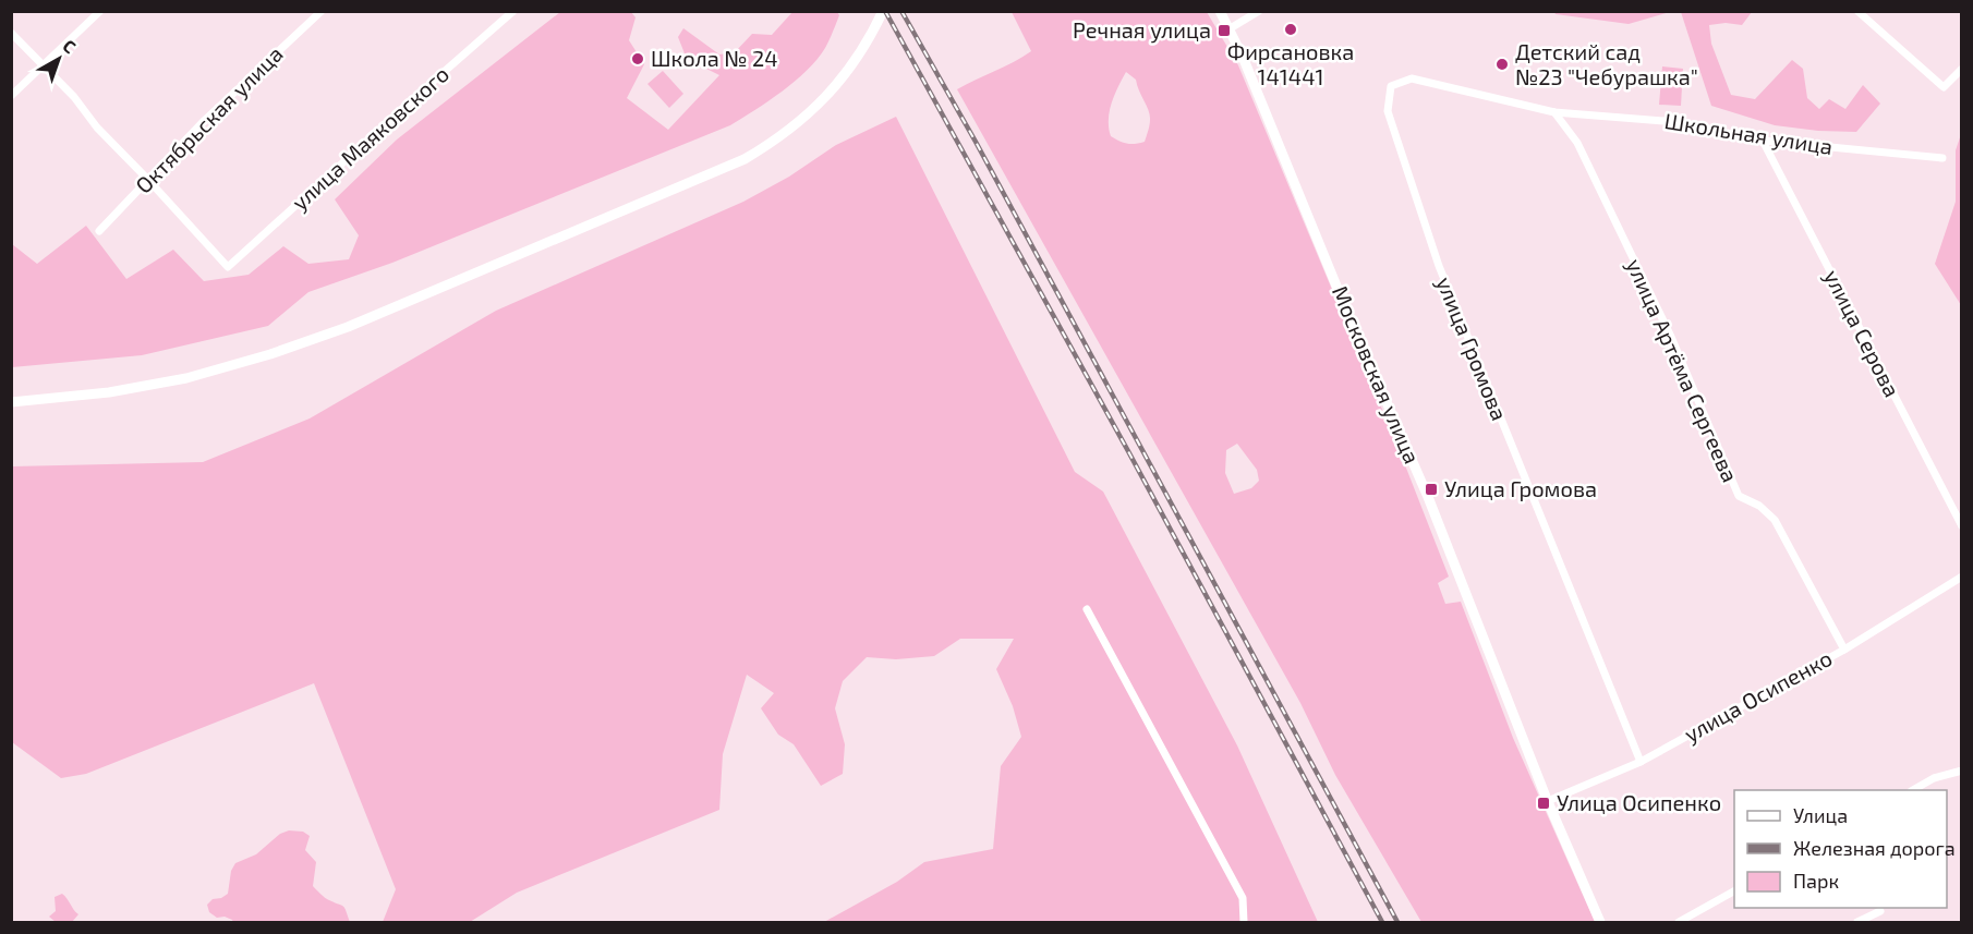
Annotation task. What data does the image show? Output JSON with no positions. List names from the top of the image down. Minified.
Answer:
{"streets":{"street":["Октябрьская улица","Школьная улица","улица Маяковского","улица Серова","улица Громова","улица Артёма Сергеева","Московская улица","улица Осипенко"]},"crossings":[["Октябрьская улица","улица Маяковского"],["Школьная улица","улица Серова"],["Школьная улица","улица Громова"],["Школьная улица","улица Артёма Сергеева"],["улица Громова","улица Артёма Сергеева"],["улица Громова","улица Осипенко"],["улица Артёма Сергеева","улица Осипенко"],["Московская улица","улица Осипенко"]],"places":{"other":["Фирсановка 141441","Школа № 24","Детский сад №23 \"Чебурашка\""],"transit":["Речная улица","Улица Громова","Улица Осипенко"]},"legend":["Улица","Железная дорога","Парк"],"north":"top right"}
